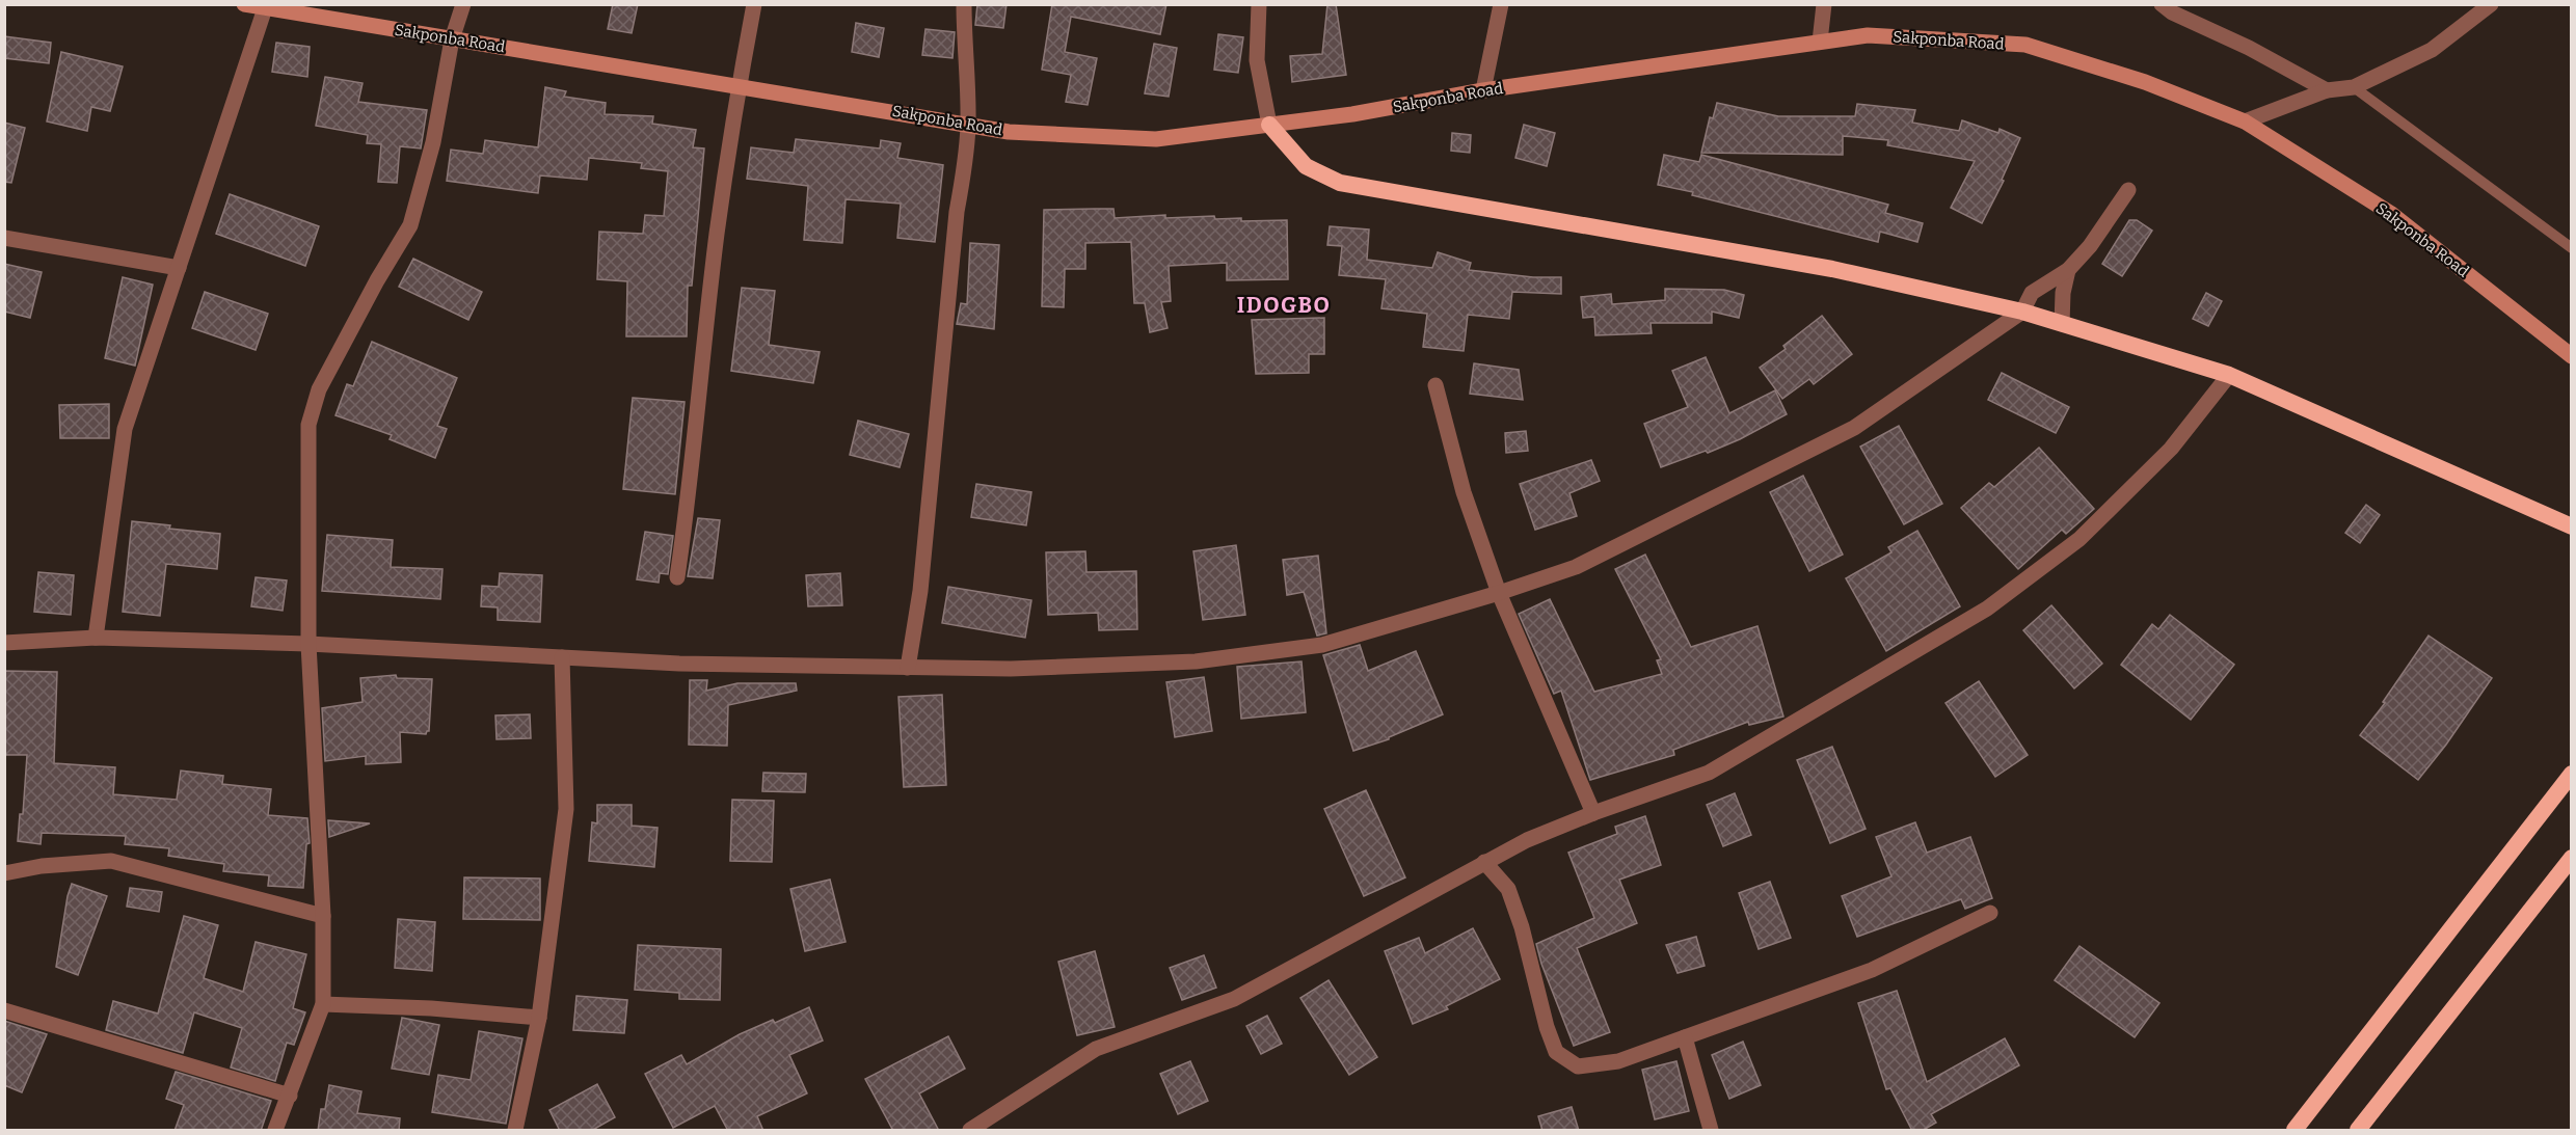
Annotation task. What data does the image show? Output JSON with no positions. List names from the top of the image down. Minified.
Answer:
{"streets":{"main road":["Sakponba Road"]},"districts":["IDOGBO"]}
